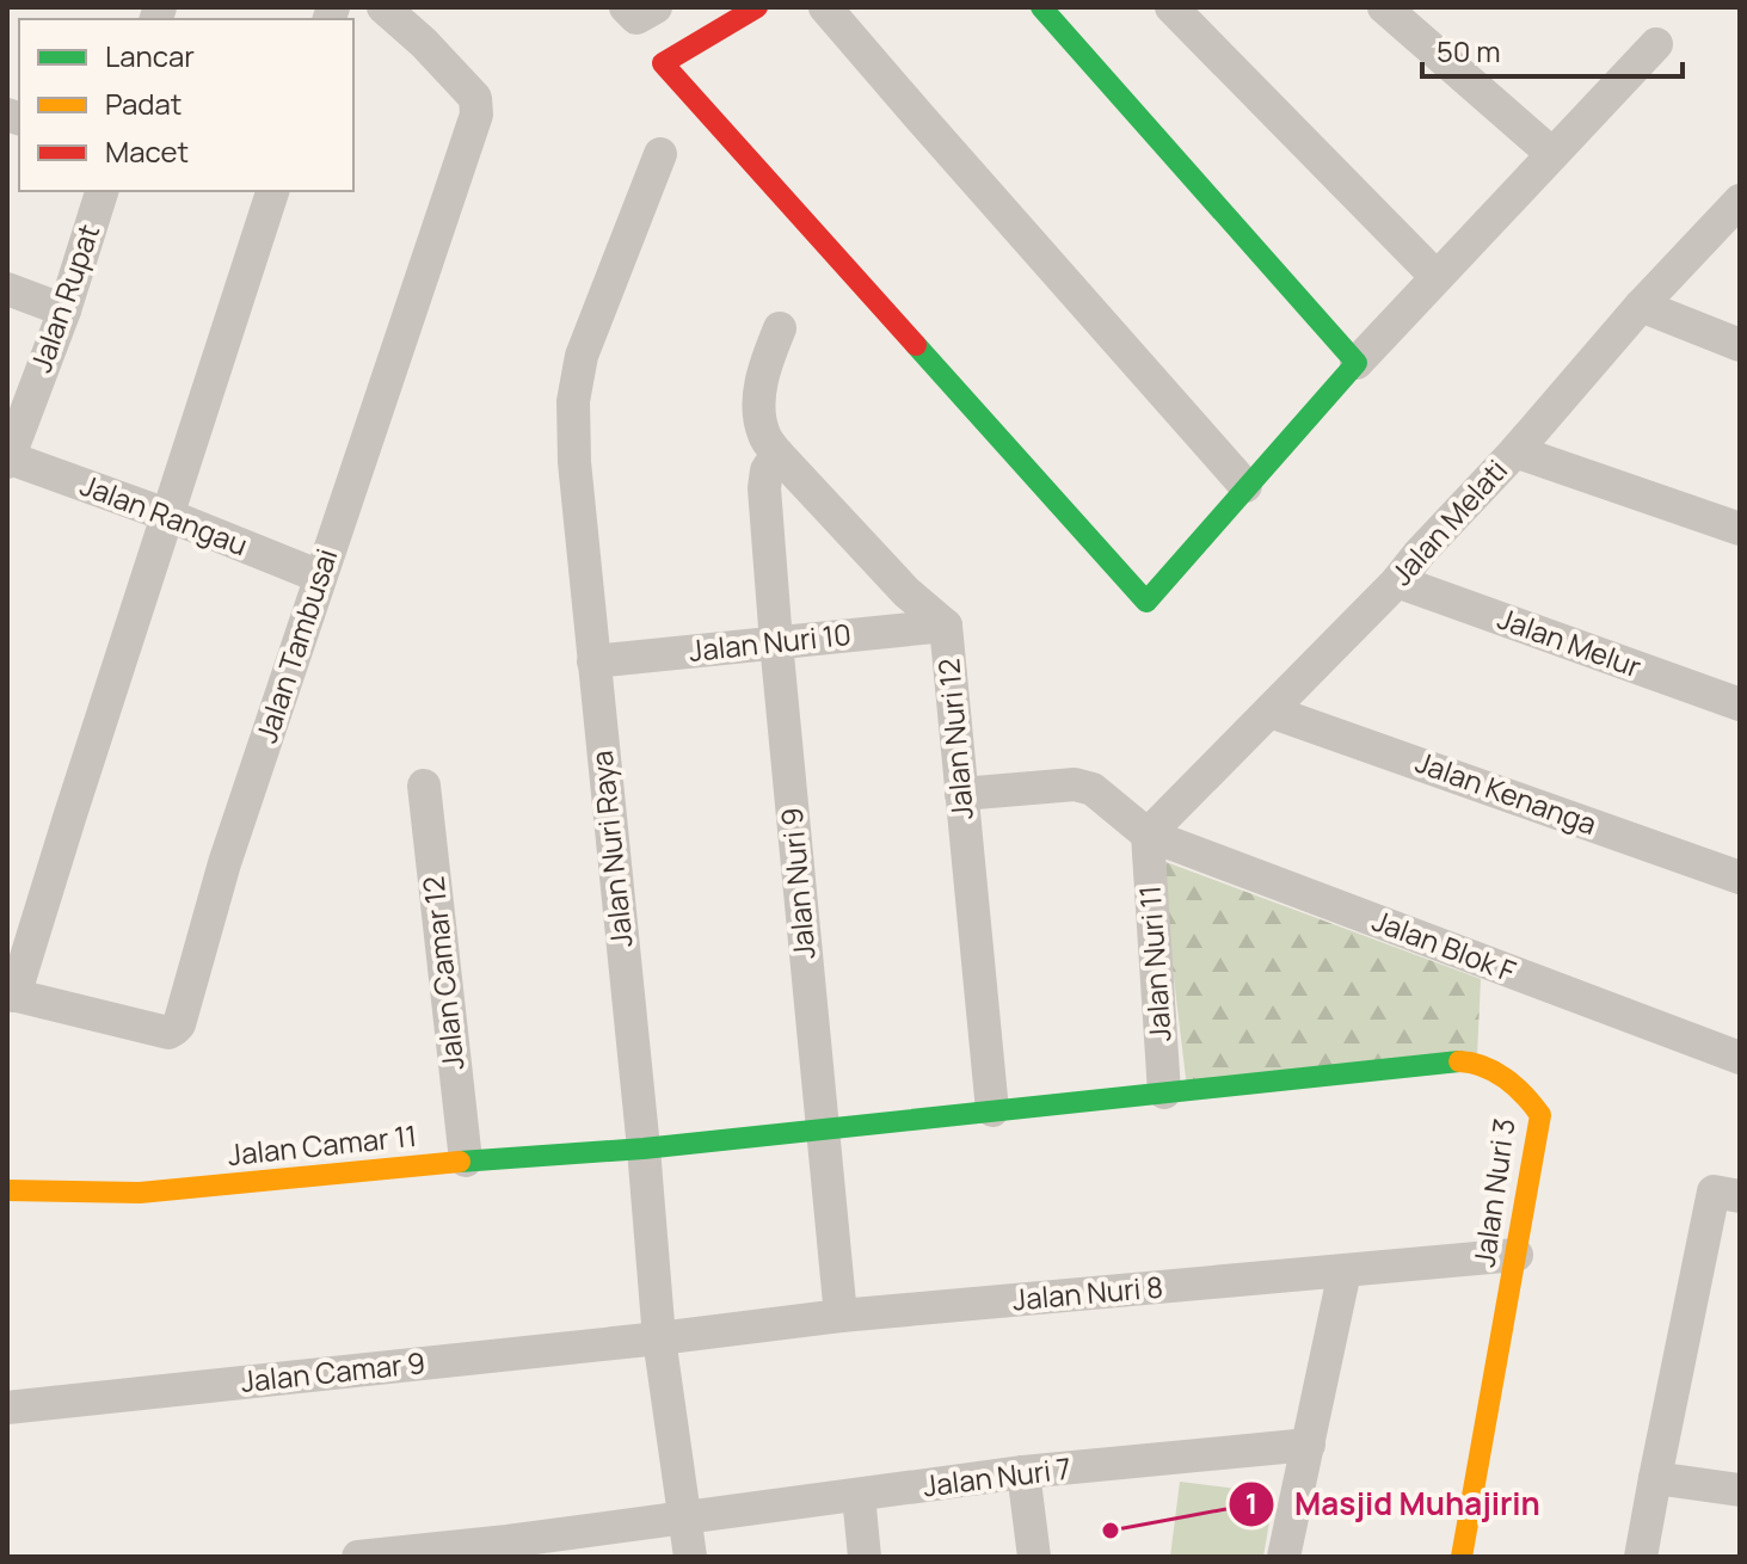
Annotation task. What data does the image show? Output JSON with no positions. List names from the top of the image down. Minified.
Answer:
{"streets":{"street":["Jalan Rupat","Jalan Rangau","Jalan Melati","Jalan Nuri 10","Jalan Melur","Jalan Tambusai","Jalan Nuri 12","Jalan Kenanga","Jalan Nuri Raya","Jalan Nuri 9","Jalan Blok F","Jalan Nuri 11","Jalan Camar 12","Jalan Camar 11","Jalan Nuri 3","Jalan Nuri 8","Jalan Camar 9","Jalan Nuri 7"]},"crossings":[["Jalan Rupat","Jalan Rangau"],["Jalan Rangau","Jalan Tambusai"],["Jalan Melati","Jalan Melur"],["Jalan Melati","Jalan Kenanga"],["Jalan Melati","Jalan Blok F"],["Jalan Melati","Jalan Nuri 11"],["Jalan Nuri 10","Jalan Nuri 12"],["Jalan Nuri 10","Jalan Nuri Raya"],["Jalan Nuri 10","Jalan Nuri 9"],["Jalan Nuri 12","Jalan Nuri 9"],["Jalan Nuri 12","Jalan Blok F"],["Jalan Nuri 12","Jalan Camar 11"],["Jalan Nuri Raya","Jalan Camar 11"],["Jalan Nuri Raya","Jalan Nuri 8"],["Jalan Nuri Raya","Jalan Camar 9"],["Jalan Nuri Raya","Jalan Nuri 7"],["Jalan Nuri 9","Jalan Camar 11"],["Jalan Nuri 9","Jalan Nuri 8"],["Jalan Blok F","Jalan Nuri 11"],["Jalan Nuri 11","Jalan Camar 11"],["Jalan Nuri 11","Jalan Nuri 3"],["Jalan Camar 12","Jalan Camar 11"],["Jalan Camar 11","Jalan Nuri 3"],["Jalan Nuri 3","Jalan Nuri 8"],["Jalan Nuri 8","Jalan Camar 9"]],"places":["Masjid Muhajirin"],"legend":["Lancar","Padat","Macet"],"scale_bar":"50 m"}
